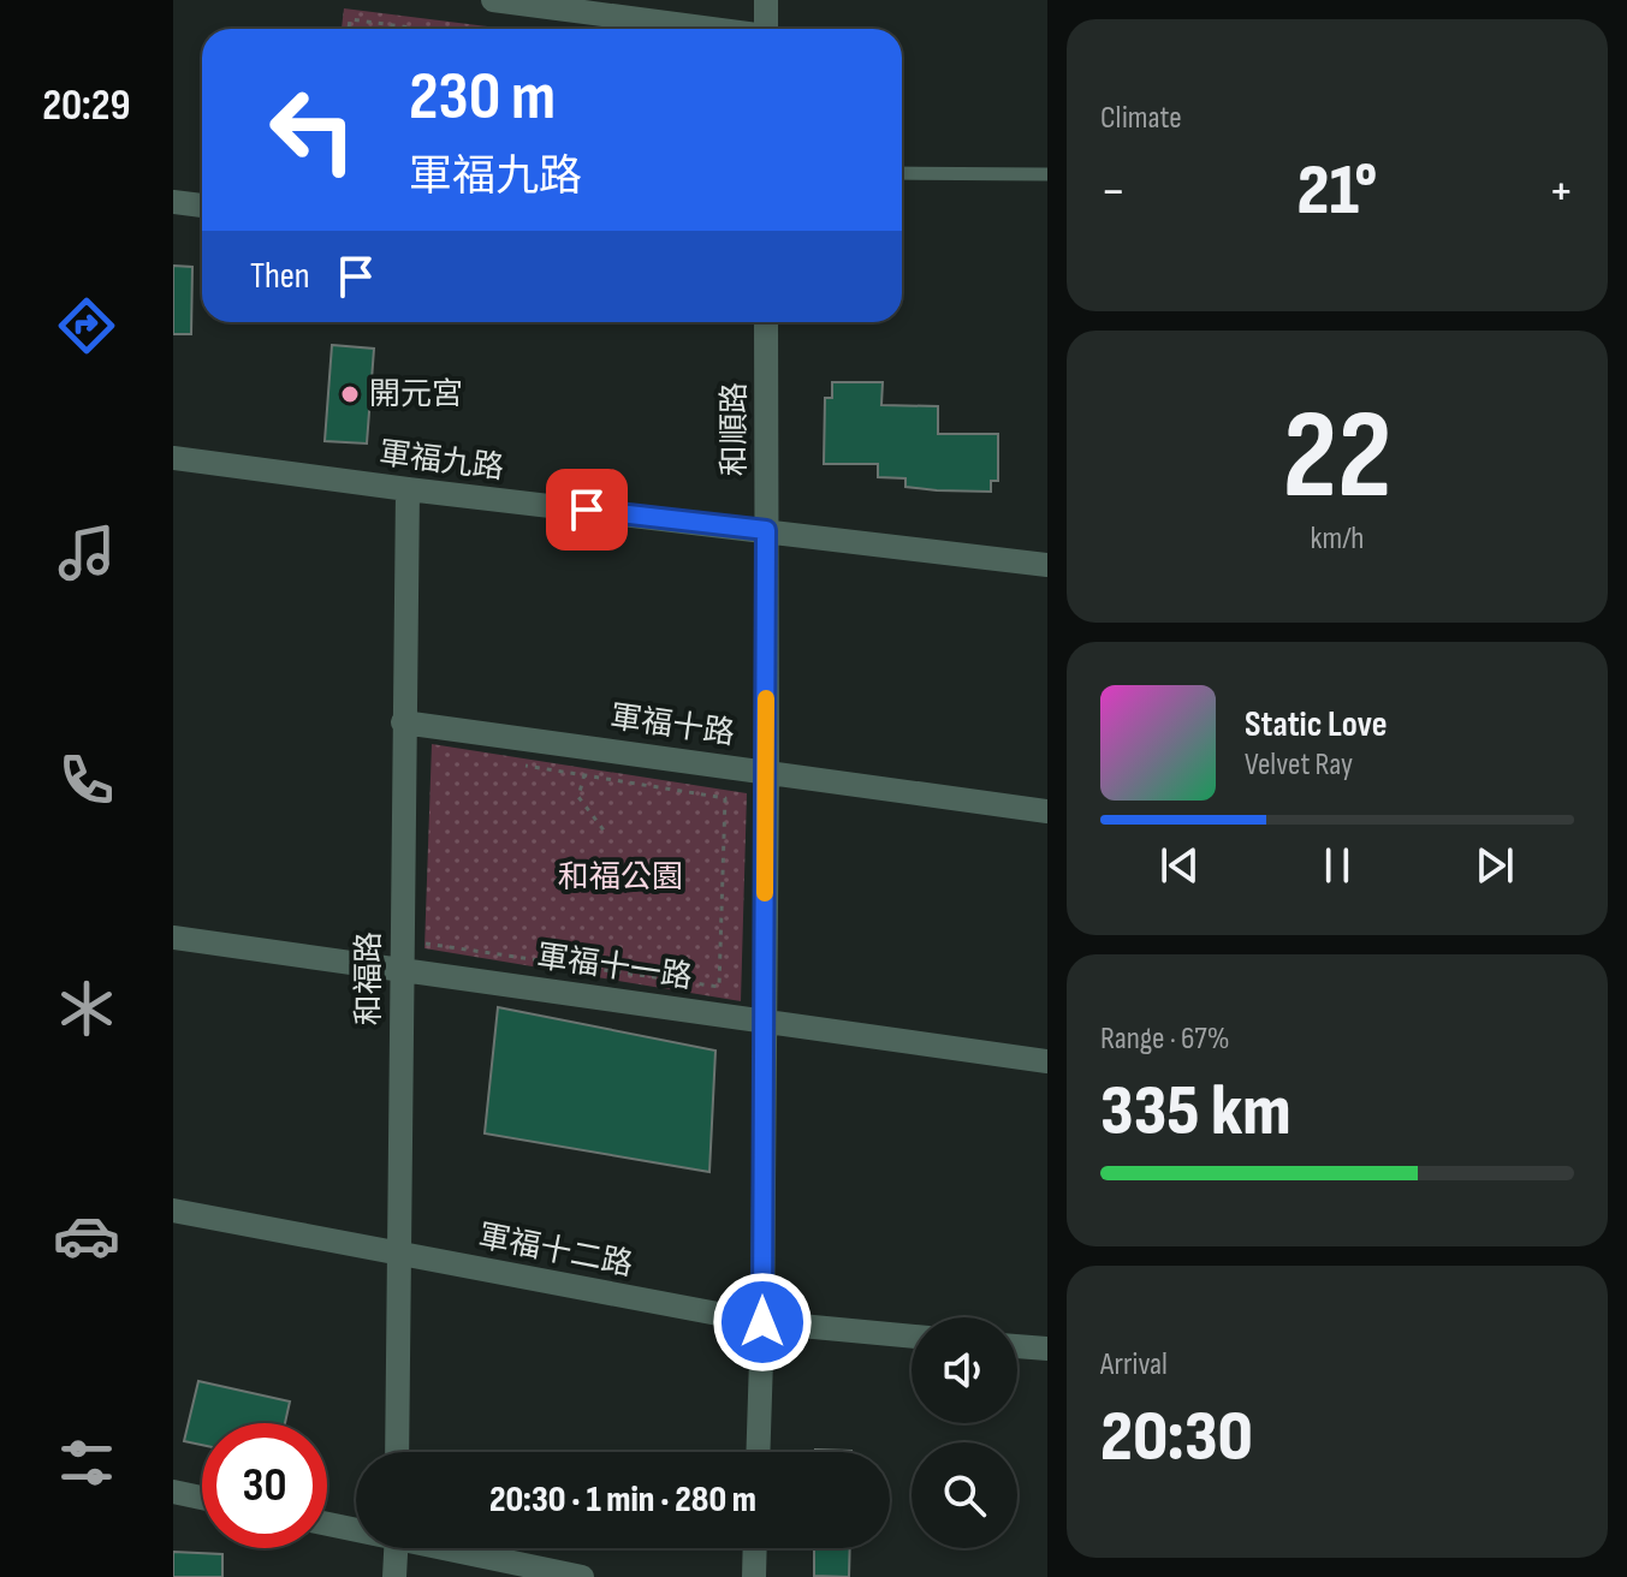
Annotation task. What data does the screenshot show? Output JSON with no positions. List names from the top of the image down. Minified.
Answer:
{"streets":{"street":["和順路","軍福九路","軍福十路","軍福十一路","和福路","軍福十二路"]},"crossings":[["和順路","軍福九路"],["和順路","軍福十路"],["和順路","軍福十一路"],["和順路","軍福十二路"],["軍福九路","和福路"],["軍福十路","和福路"],["軍福十一路","和福路"],["和福路","軍福十二路"]],"parks":["和福公園"],"places":["開元宮"],"page":{"tabs":"20:29","tile":["Climate",["22","km/h"],["Range · 67%","335 km"],["Arrival","20:30"]],"turn":["230 m","軍福九路"],"heat":["−","21°","+"],"then":"Then","song":["Static Love","Velvet Ray"],"limit":"30","trip":"20:30 · 1 min · 280 m"}}
